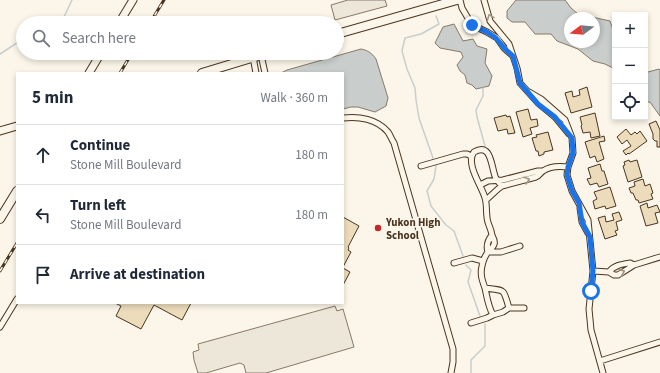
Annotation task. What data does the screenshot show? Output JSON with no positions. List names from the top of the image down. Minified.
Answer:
{"places":["Yukon High School"],"north":"left","page":{"map_buttons":["+","−"],"search":"Search here","heading":["5 min","Walk · 360 m"],"list":[["Continue","Stone Mill Boulevard","180 m"],["Turn left","Stone Mill Boulevard","180 m"],"Arrive at destination"]}}
